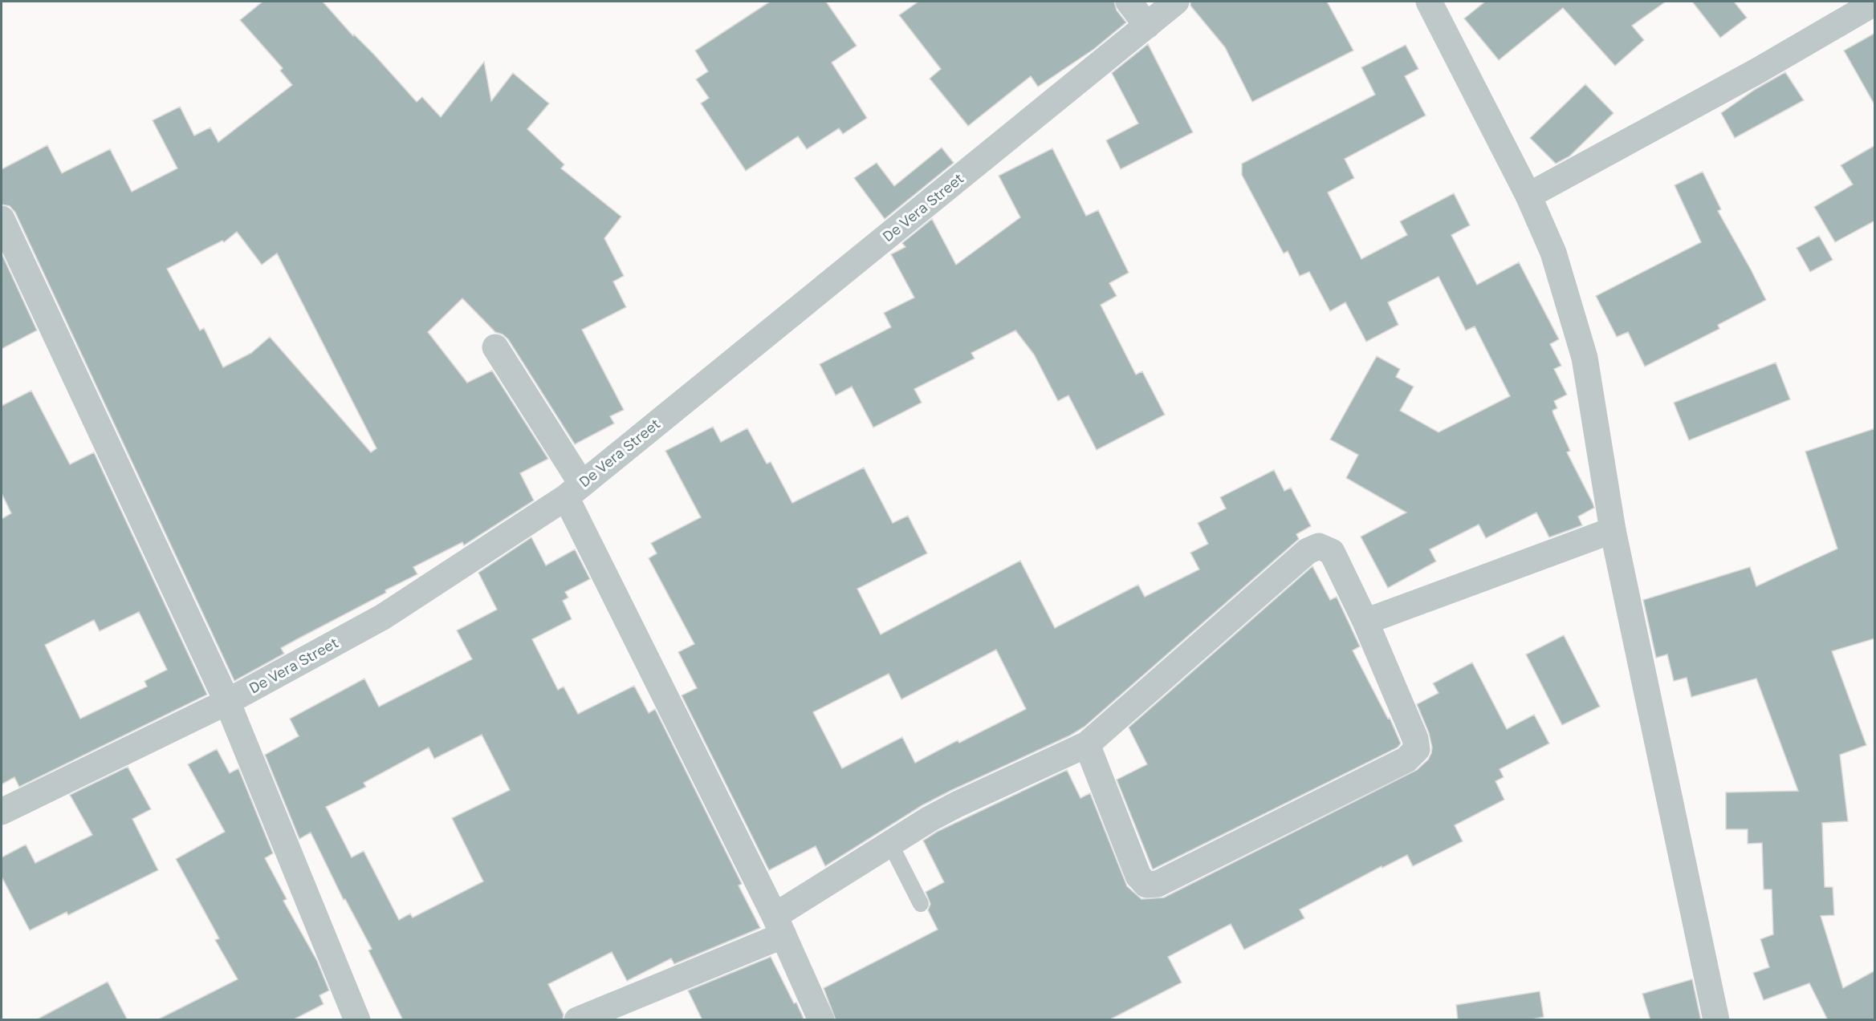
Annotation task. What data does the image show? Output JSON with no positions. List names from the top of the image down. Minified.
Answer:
{"streets":{"street":["De Vera Street"]}}
